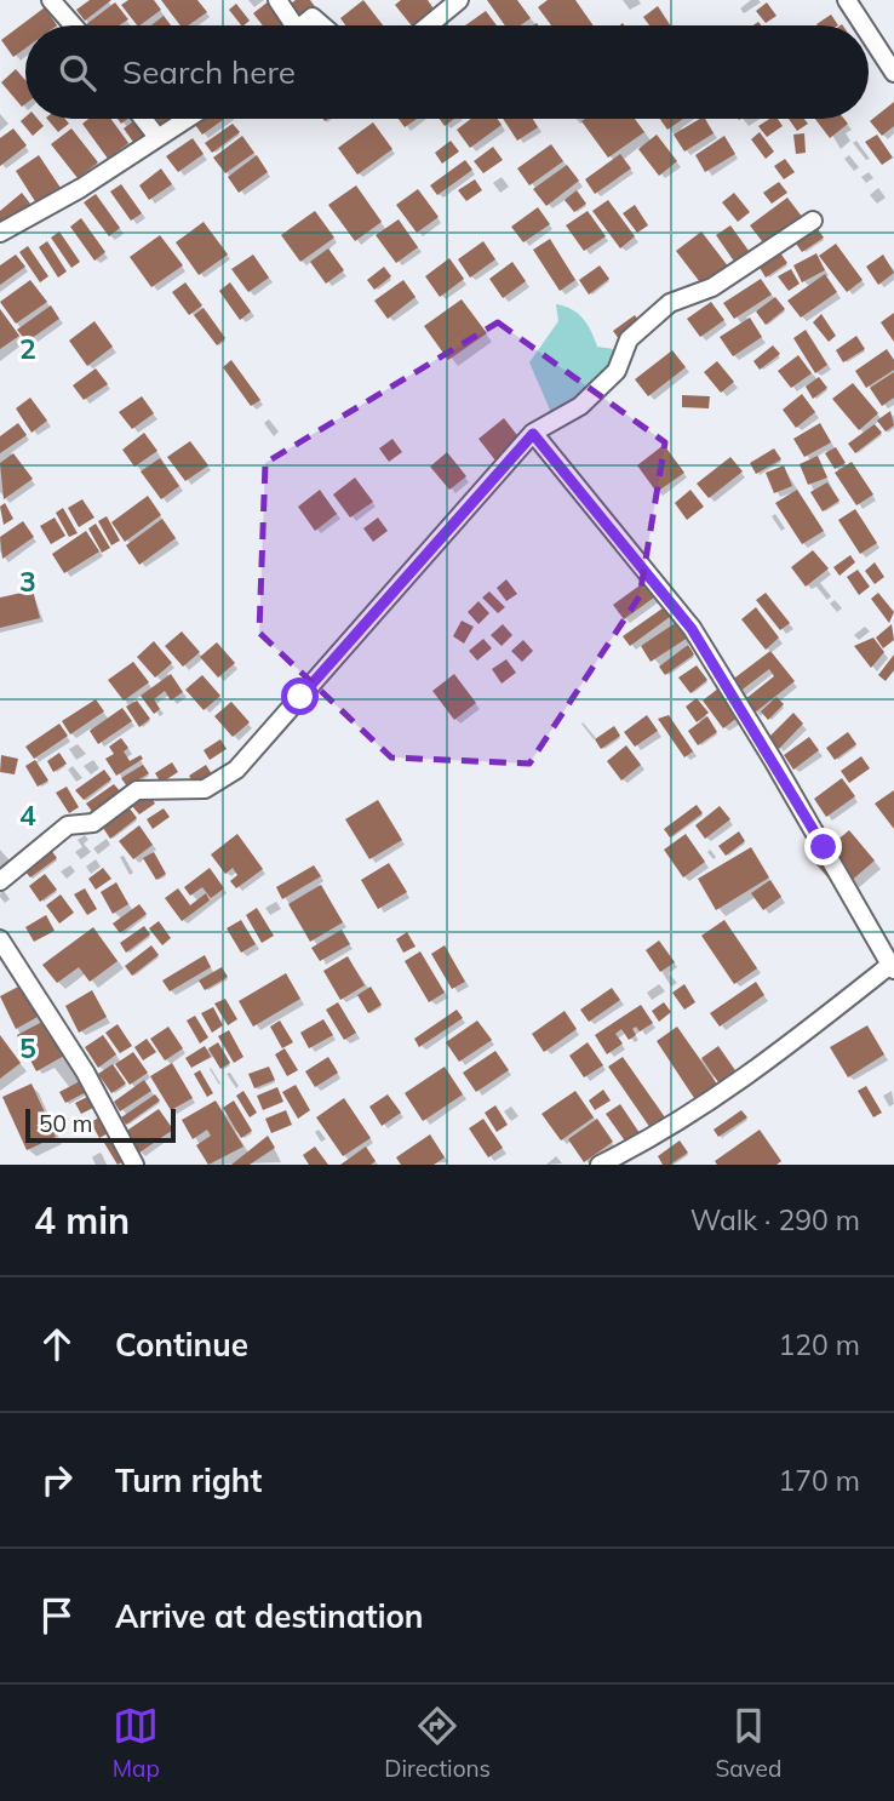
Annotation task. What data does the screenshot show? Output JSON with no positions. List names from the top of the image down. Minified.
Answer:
{"scale_bar":"50 m","page":{"search":"Search here","scale":"50 m","heading":["4 min","Walk · 290 m"],"list":[["Continue","120 m"],["Turn right","170 m"],"Arrive at destination"],"nav":["Map","Directions","Saved"]},"grid":{"rows":["2","3","4","5"]}}
